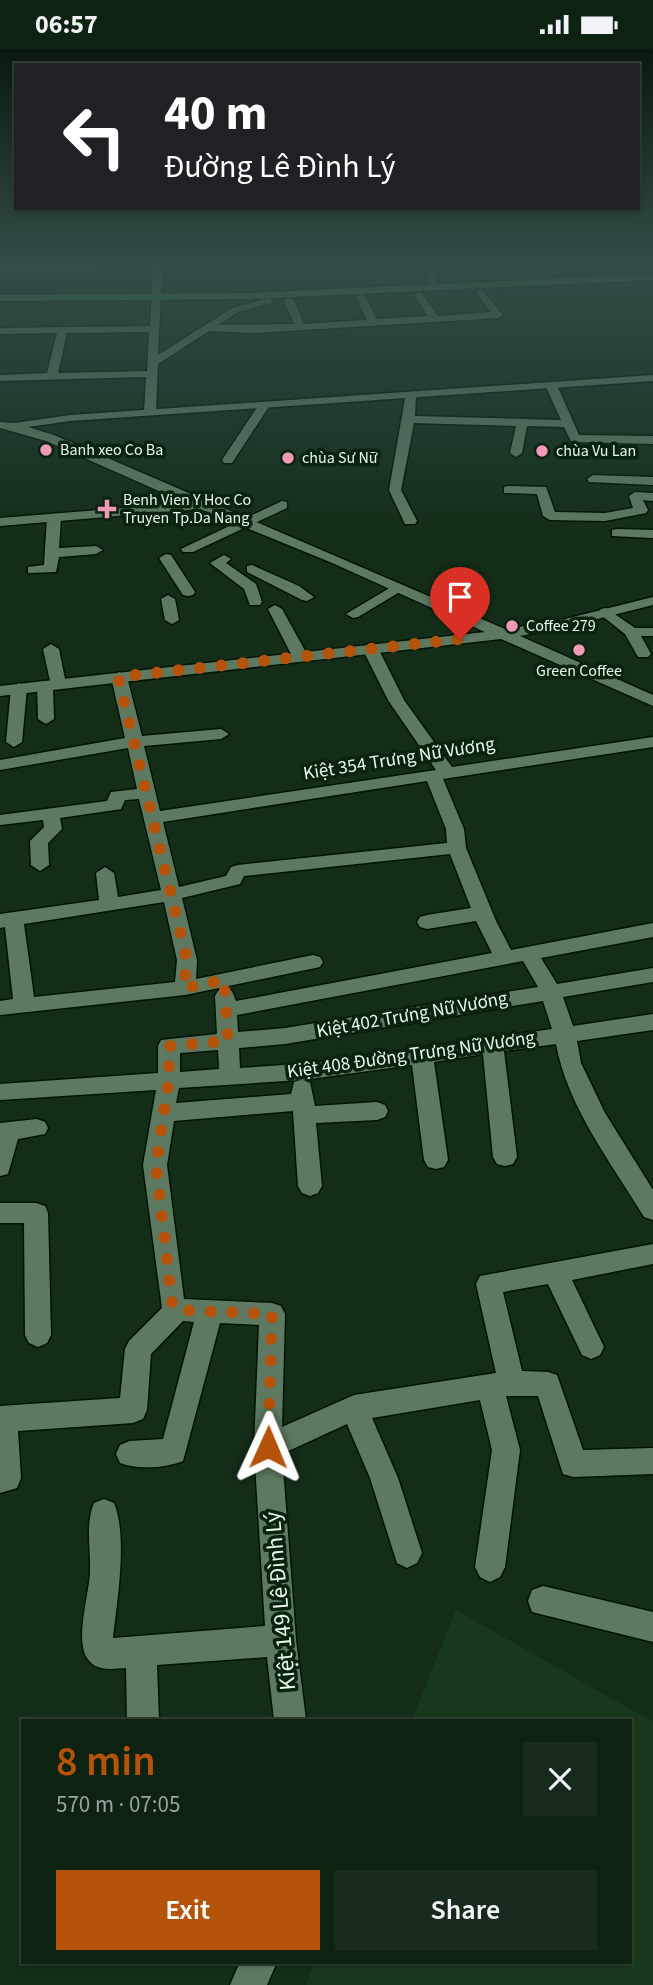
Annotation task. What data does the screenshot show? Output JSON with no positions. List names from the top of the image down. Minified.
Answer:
{"streets":{"street":["Kiệt 354 Trưng Nữ Vương","Kiệt 402 Trưng Nữ Vương","Kiệt 408 Đường Trưng Nữ Vương","Kiệt 149 Lê Đình Lý"]},"crossings":[["Kiệt 402 Trưng Nữ Vương","Kiệt 408 Đường Trưng Nữ Vương"]],"places":{"other":["Banh xeo Co Ba","chùa Vu Lan","chùa Sư Nữ","Coffee 279","Green Coffee"],"health":["Benh Vien Y Hoc Co Truyen Tp.Da Nang"]},"page":{"status":"06:57","turn":["40 m","Đường Lê Đình Lý"],"heading":["8 min","570 m · 07:05"],"buttons":["Exit","Share"]}}
